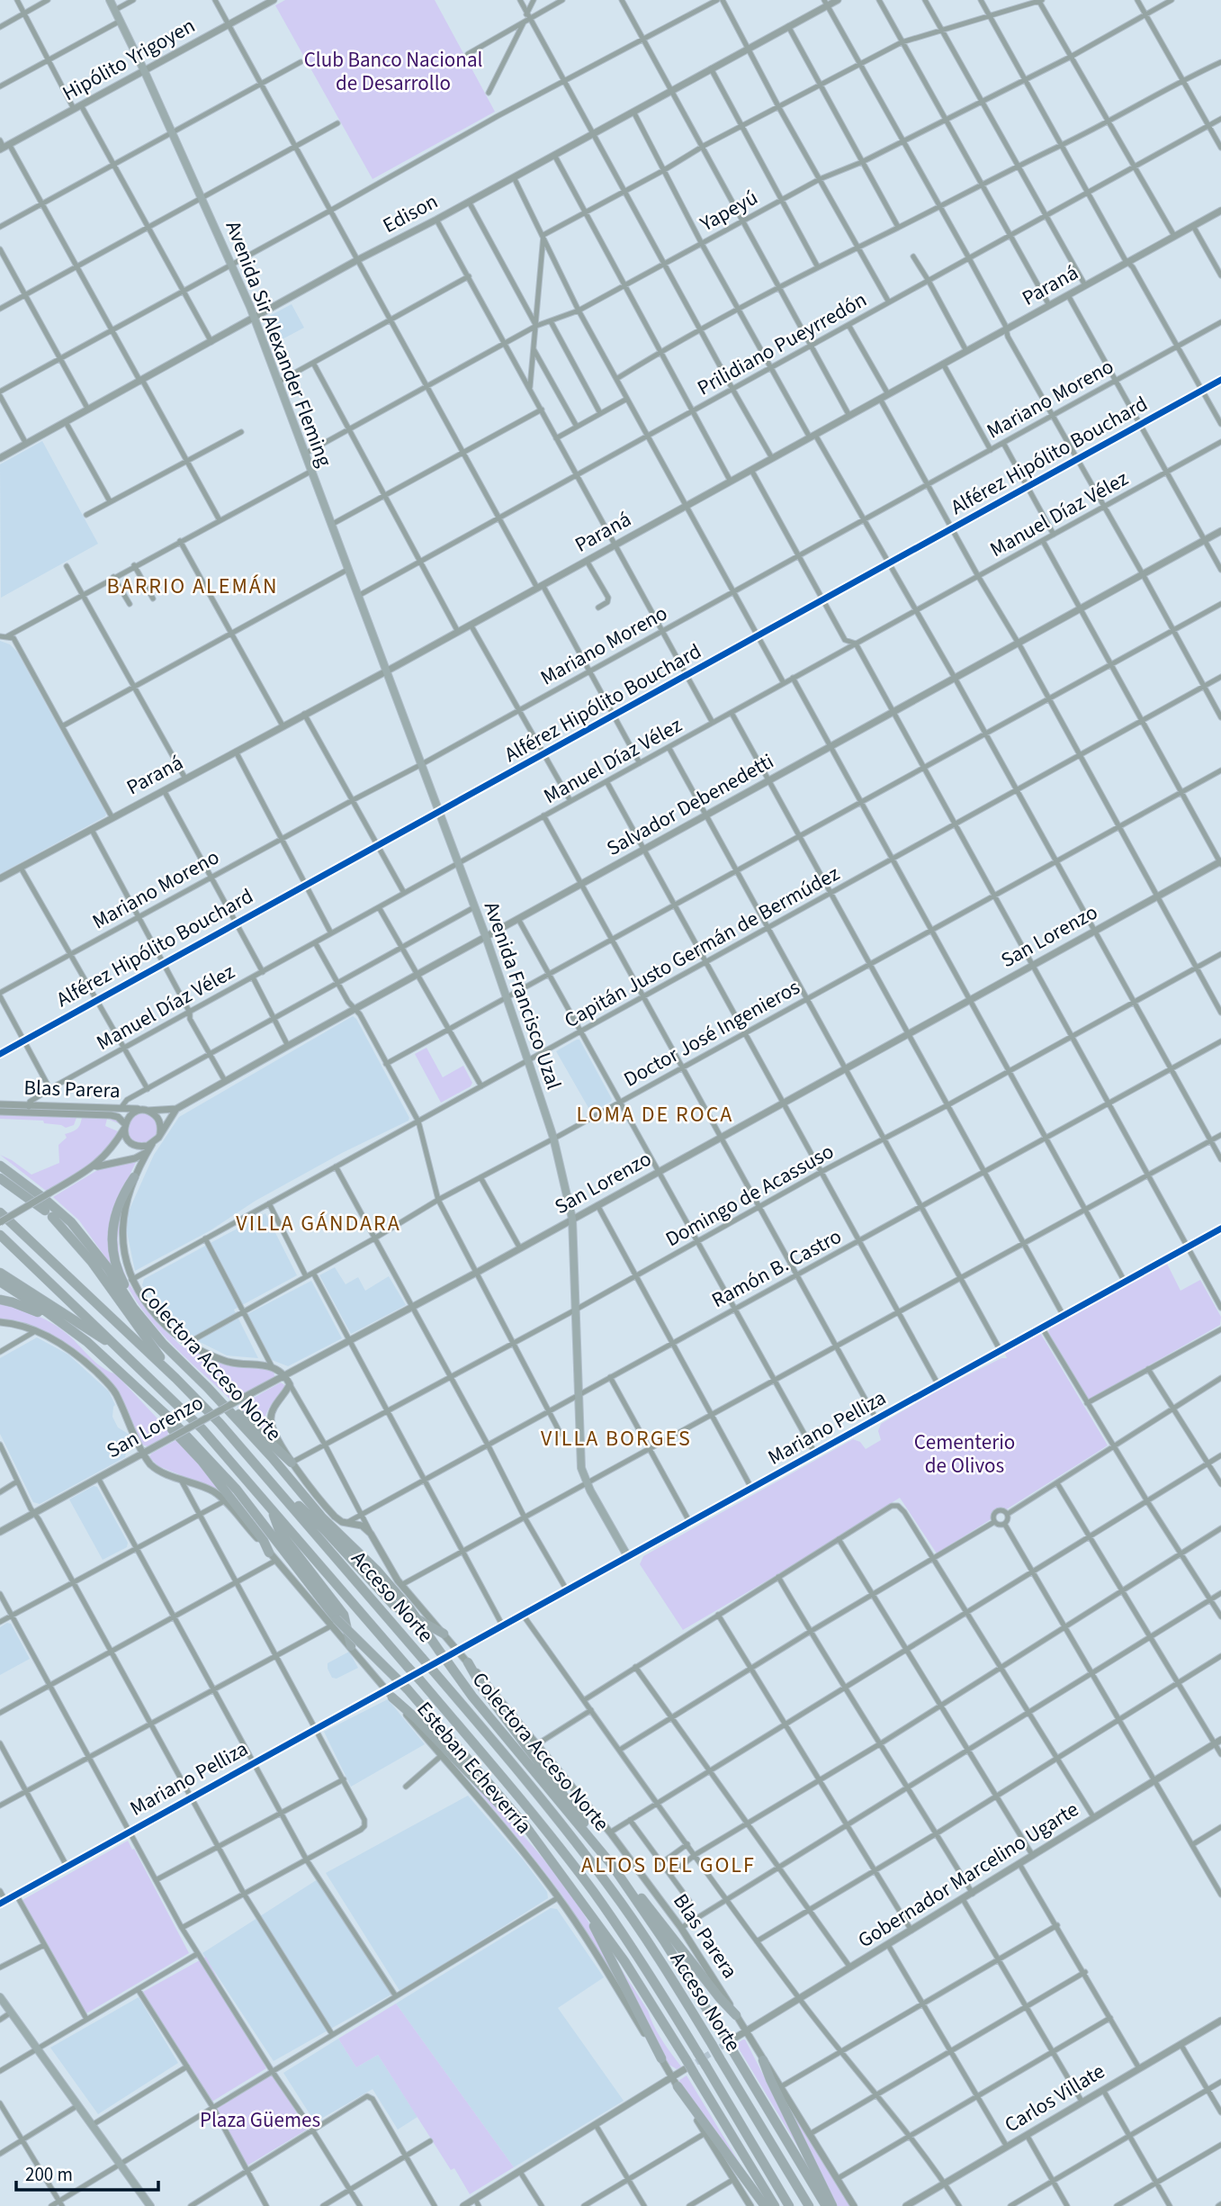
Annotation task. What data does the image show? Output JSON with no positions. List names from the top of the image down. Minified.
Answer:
{"streets":{"highway":["Colectora Acceso Norte","Acceso Norte"],"main road":["Avenida Sir Alexander Fleming","Avenida Francisco Uzal"],"street":["Hipólito Yrigoyen","Yapeyú","Edison","Paraná","Prilidiano Pueyrredón","Mariano Moreno","Alférez Hipólito Bouchard","Manuel Díaz Vélez","Salvador Debenedetti","San Lorenzo","Capitán Justo Germán de Bermúdez","Doctor José Ingenieros","Blas Parera","Domingo de Acassuso","Ramón B. Castro","Mariano Pelliza","Esteban Echeverría","Gobernador Marcelino Ugarte","Carlos Villate"]},"crossings":[["Hipólito Yrigoyen","Avenida Sir Alexander Fleming"],["Yapeyú","Avenida Sir Alexander Fleming"],["Edison","Avenida Sir Alexander Fleming"],["Paraná","Avenida Sir Alexander Fleming"],["Paraná","Avenida Francisco Uzal"],["Avenida Sir Alexander Fleming","Prilidiano Pueyrredón"],["Avenida Sir Alexander Fleming","Avenida Francisco Uzal"],["Mariano Moreno","Avenida Francisco Uzal"],["Alférez Hipólito Bouchard","Avenida Francisco Uzal"],["Manuel Díaz Vélez","Avenida Francisco Uzal"],["Manuel Díaz Vélez","Blas Parera"],["Salvador Debenedetti","Avenida Francisco Uzal"],["Salvador Debenedetti","Blas Parera"],["San Lorenzo","Avenida Francisco Uzal"],["San Lorenzo","Esteban Echeverría"],["Capitán Justo Germán de Bermúdez","Avenida Francisco Uzal"],["Avenida Francisco Uzal","Doctor José Ingenieros"],["Avenida Francisco Uzal","Domingo de Acassuso"],["Avenida Francisco Uzal","Ramón B. Castro"],["Avenida Francisco Uzal","Mariano Pelliza"],["Blas Parera","Mariano Pelliza"],["Blas Parera","Gobernador Marcelino Ugarte"],["Colectora Acceso Norte","Mariano Pelliza"],["Colectora Acceso Norte","Gobernador Marcelino Ugarte"],["Mariano Pelliza","Esteban Echeverría"]],"districts":["BARRIO ALEMÁN","LOMA DE ROCA","VILLA GÁNDARA","VILLA BORGES","ALTOS DEL GOLF"],"parks":["Club Banco Nacional de Desarrollo","Cementerio de Olivos","Plaza Güemes"],"scale_bar":"200 m"}
